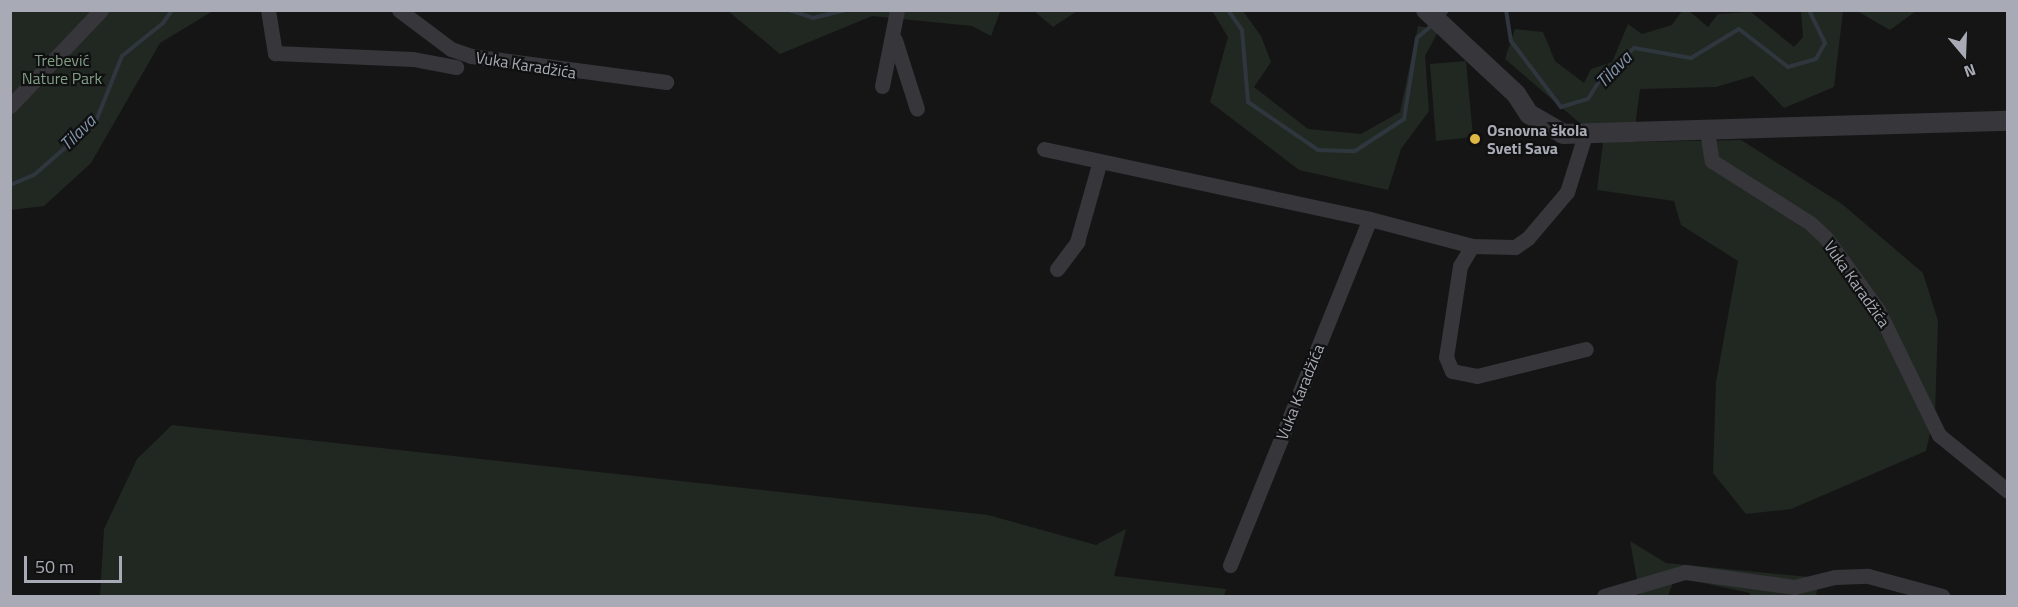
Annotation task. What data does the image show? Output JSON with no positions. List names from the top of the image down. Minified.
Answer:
{"streets":{"street":["Vuka Karadžića"]},"water":["Tilava"],"parks":["Trebević Nature Park"],"places":["Osnovna škola Sveti Sava"],"scale_bar":"50 m","north":"bottom"}
